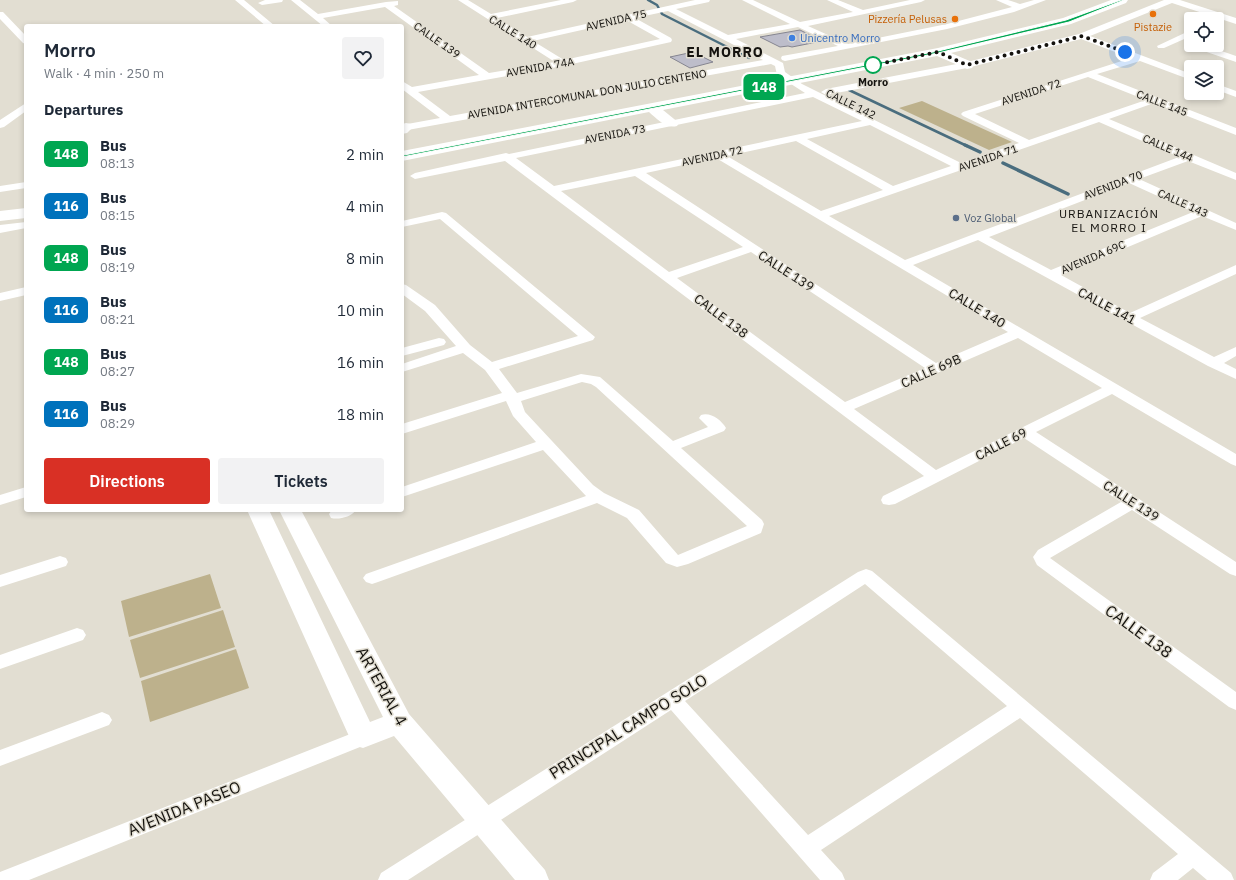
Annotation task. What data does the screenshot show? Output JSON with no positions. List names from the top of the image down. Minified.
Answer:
{"streets":{"main road":["AVENIDA INTERCOMUNAL DON JULIO CENTENO"],"street":["AVENIDA 75","CALLE 140","CALLE 139","AVENIDA 74A","AVENIDA 72","CALLE 145","CALLE 142","AVENIDA 73","CALLE 144","AVENIDA 71","AVENIDA 70","CALLE 143","AVENIDA 69C","CALLE 141","CALLE 138","CALLE 69B","CALLE 69","ARTERIAL 4","PRINCIPAL CAMPO SOLO","AVENIDA PASEO"]},"crossings":[["AVENIDA 75","CALLE 140"],["AVENIDA 75","AVENIDA 74A"],["AVENIDA 75","CALLE 142"],["CALLE 140","AVENIDA 74A"],["CALLE 140","AVENIDA 72"],["CALLE 140","AVENIDA 71"],["CALLE 140","AVENIDA 70"],["CALLE 140","CALLE 69B"],["CALLE 140","CALLE 69"],["CALLE 139","AVENIDA 74A"],["CALLE 139","AVENIDA 72"],["CALLE 139","CALLE 138"],["CALLE 139","CALLE 69B"],["CALLE 139","CALLE 69"],["AVENIDA 72","CALLE 145"],["AVENIDA 72","CALLE 142"],["AVENIDA 72","AVENIDA 71"],["AVENIDA 72","CALLE 138"],["AVENIDA INTERCOMUNAL DON JULIO CENTENO","CALLE 142"],["CALLE 145","AVENIDA 71"],["CALLE 142","AVENIDA 73"],["CALLE 142","AVENIDA 71"],["AVENIDA 73","CALLE 138"],["CALLE 144","AVENIDA 71"],["CALLE 144","AVENIDA 70"],["AVENIDA 70","CALLE 143"],["AVENIDA 70","CALLE 141"],["CALLE 143","AVENIDA 69C"],["AVENIDA 69C","CALLE 141"],["CALLE 138","CALLE 69B"],["CALLE 138","CALLE 69"],["ARTERIAL 4","PRINCIPAL CAMPO SOLO"]],"districts":["EL MORRO","URBANIZACIÓN EL MORRO I"],"places":["Pistazie","Pizzería Pelusas","Unicentro Morro","Morro","Voz Global"],"lines":["bus line 148"],"page":{"on_map":"148","heading":[["Morro","Walk · 4 min · 250 m"],"Departures"],"list":[{"mark":"148","name":"Bus","note":"08:13","value":"2 min"},{"mark":"116","name":"Bus","note":"08:15","value":"4 min"},{"mark":"148","name":"Bus","note":"08:19","value":"8 min"},{"mark":"116","name":"Bus","note":"08:21","value":"10 min"},{"mark":"148","name":"Bus","note":"08:27","value":"16 min"},{"mark":"116","name":"Bus","note":"08:29","value":"18 min"}],"buttons":["Directions","Tickets"]}}
